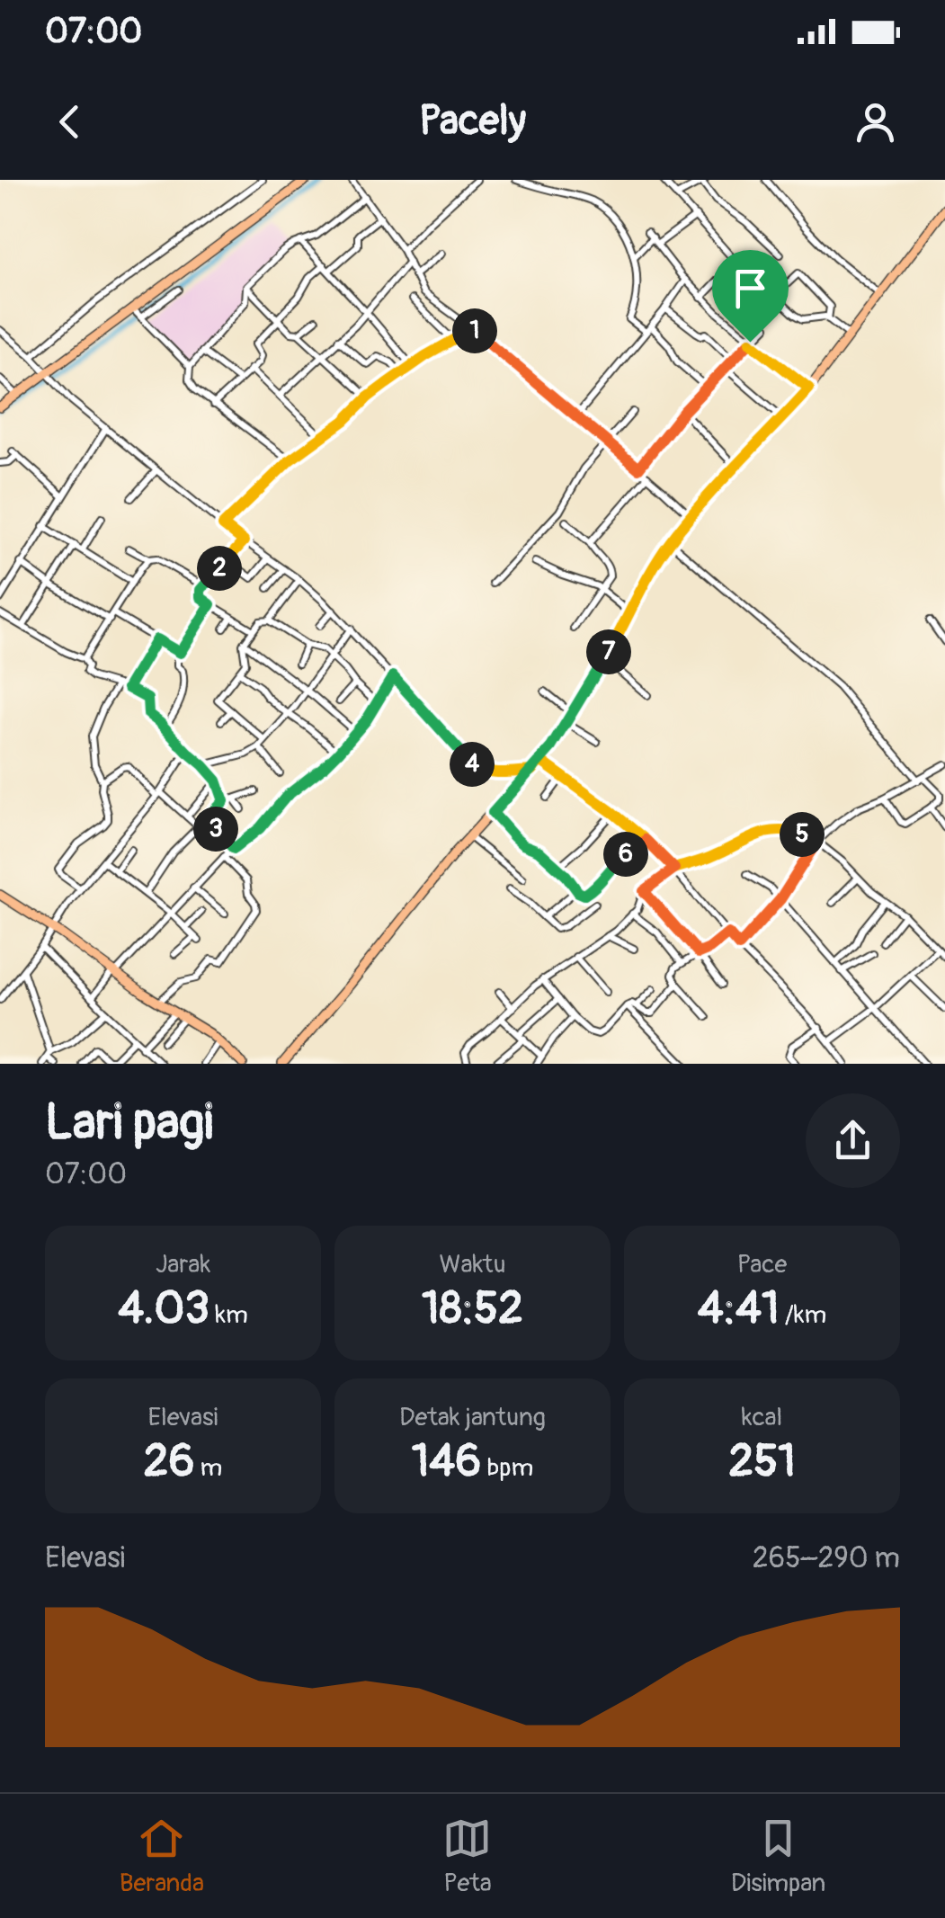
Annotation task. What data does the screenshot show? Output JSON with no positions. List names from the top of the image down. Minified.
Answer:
{"page":{"status":"07:00","header":"Pacely","pins":["1","2","7","4","3","5","6"],"heading":["Lari pagi","07:00"],"stats":[["Jarak","4.03 km"],["Waktu","18:52"],["Pace","4:41 /km"],["Elevasi","26 m"],["Detak jantung","146 bpm"],["kcal","251"]],"chart":["Elevasi","265–290 m"],"tabs":["Beranda","Peta","Disimpan"]}}
